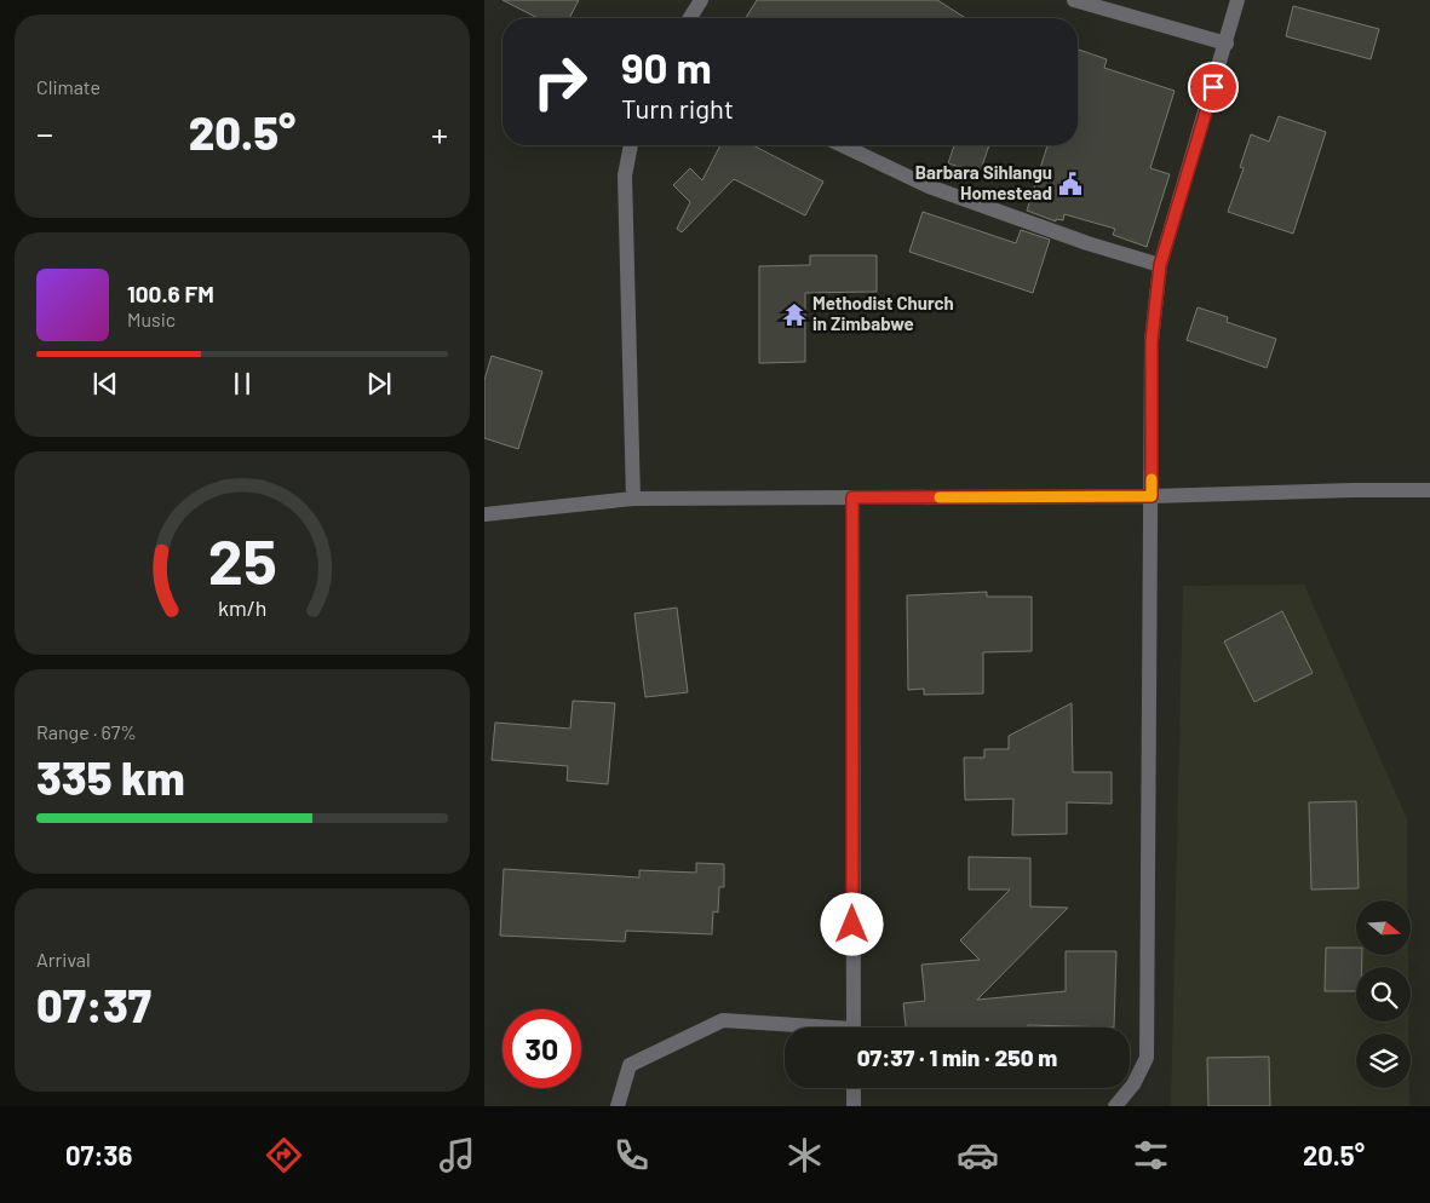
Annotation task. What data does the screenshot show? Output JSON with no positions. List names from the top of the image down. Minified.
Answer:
{"places":{"public building":["Barbara Sihlangu Homestead"],"temple":["Methodist Church in Zimbabwe"]},"north":"right","page":{"tile":["Climate",["Range · 67%","335 km"],["Arrival","07:37"]],"turn":["90 m","Turn right"],"heat":["−","20.5°","+"],"song":["100.6 FM","Music"],"limit":"30","trip":"07:37 · 1 min · 250 m","tabs":["07:36","20.5°"],"gauge":["25","km/h"]}}
